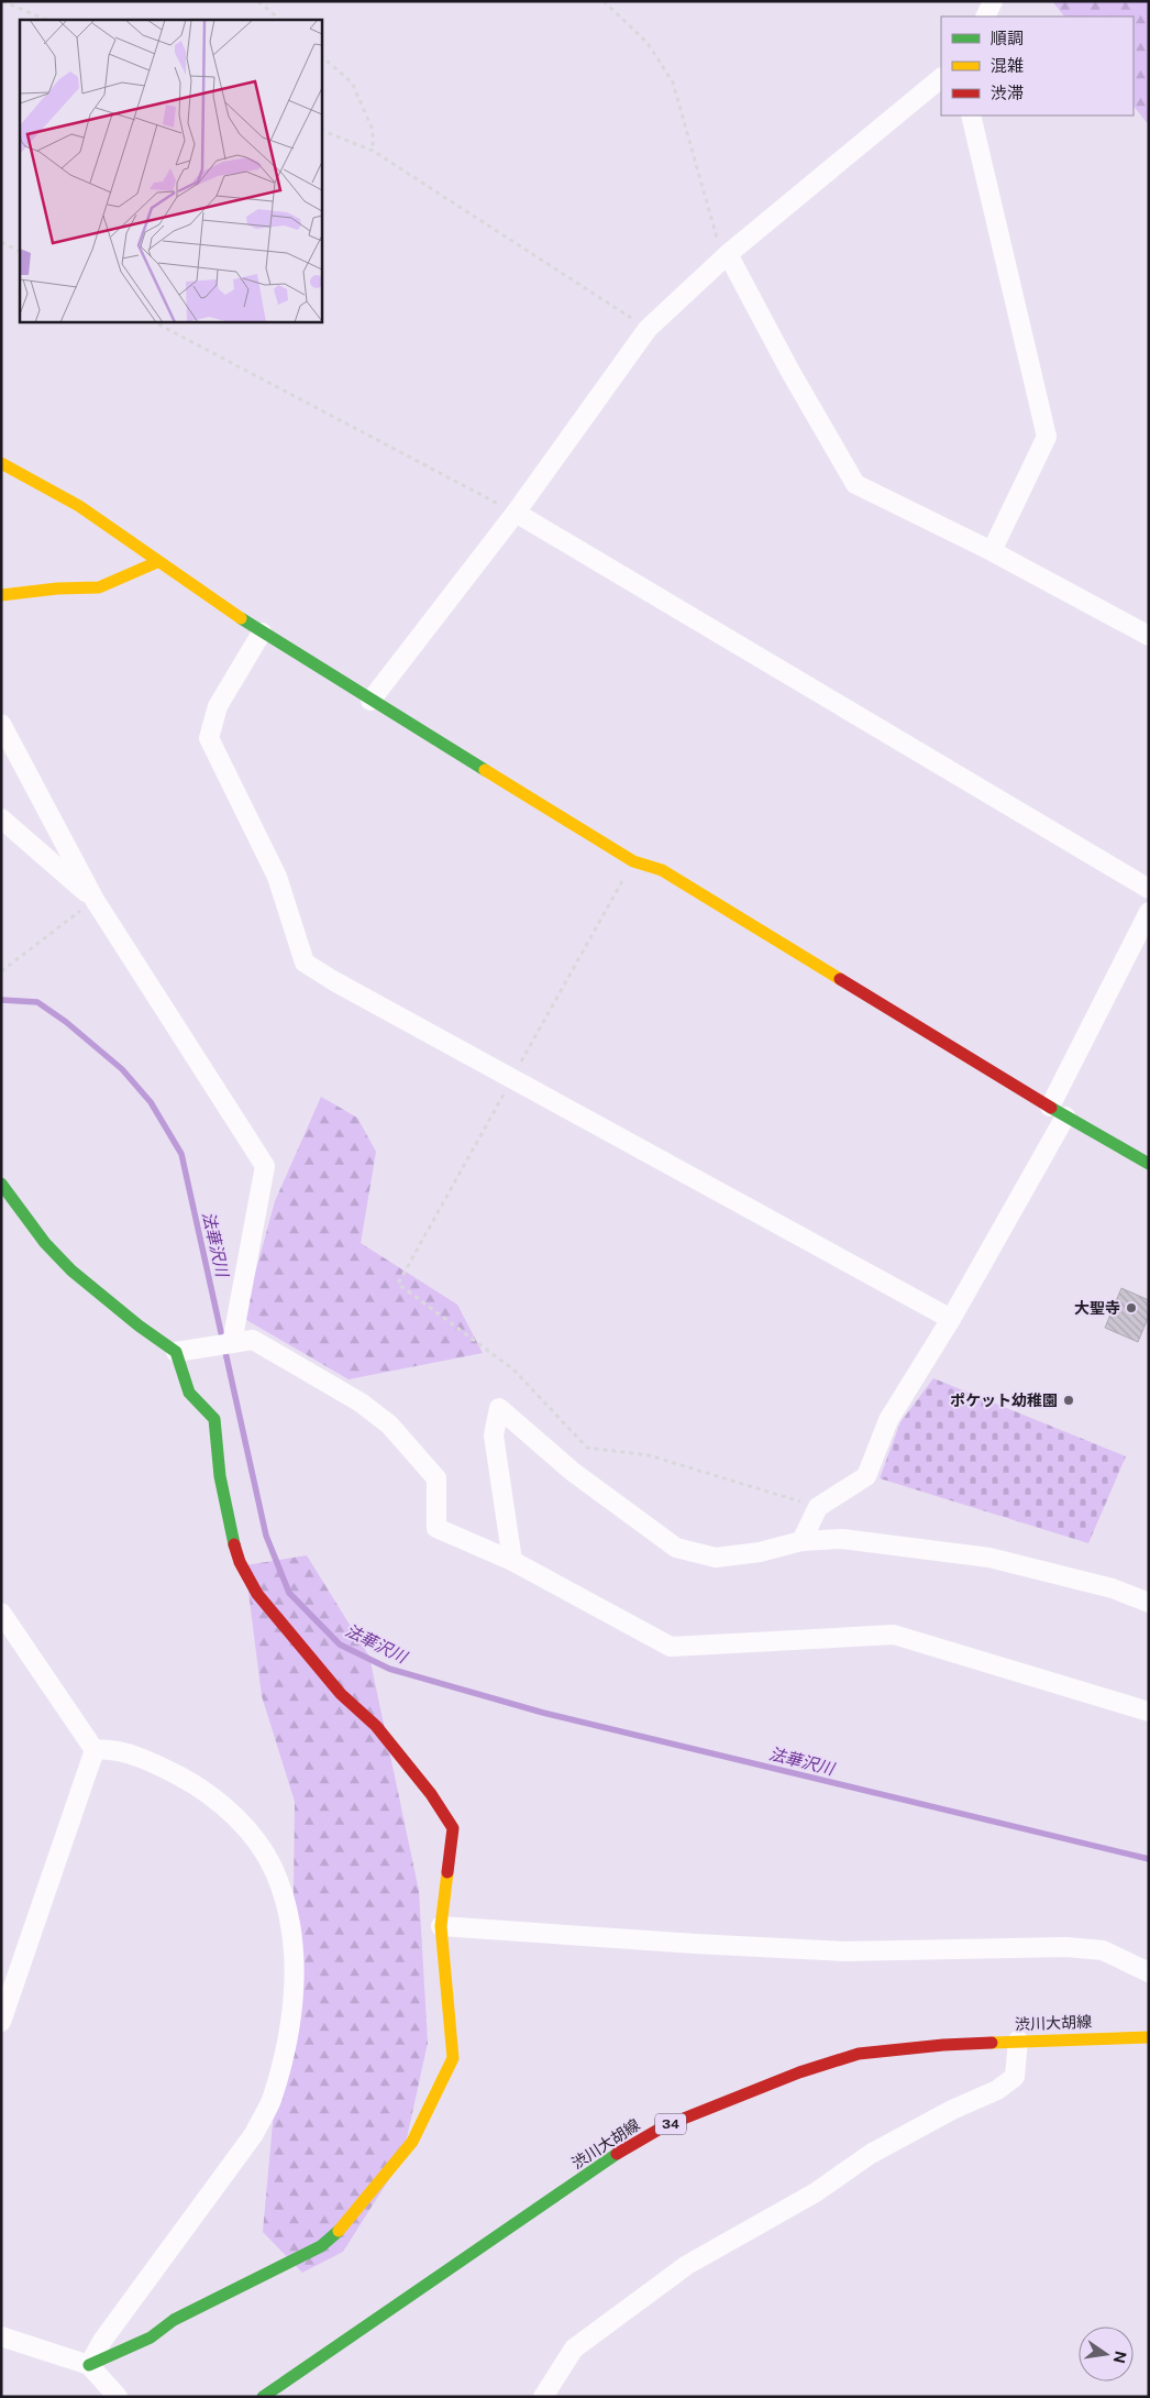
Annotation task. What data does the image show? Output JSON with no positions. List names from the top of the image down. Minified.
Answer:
{"streets":{"street":["渋川大胡線","34"]},"water":["法華沢川"],"places":["大聖寺","ポケット幼稚園"],"legend":["順調","混雑","渋滞"],"north":"right"}
